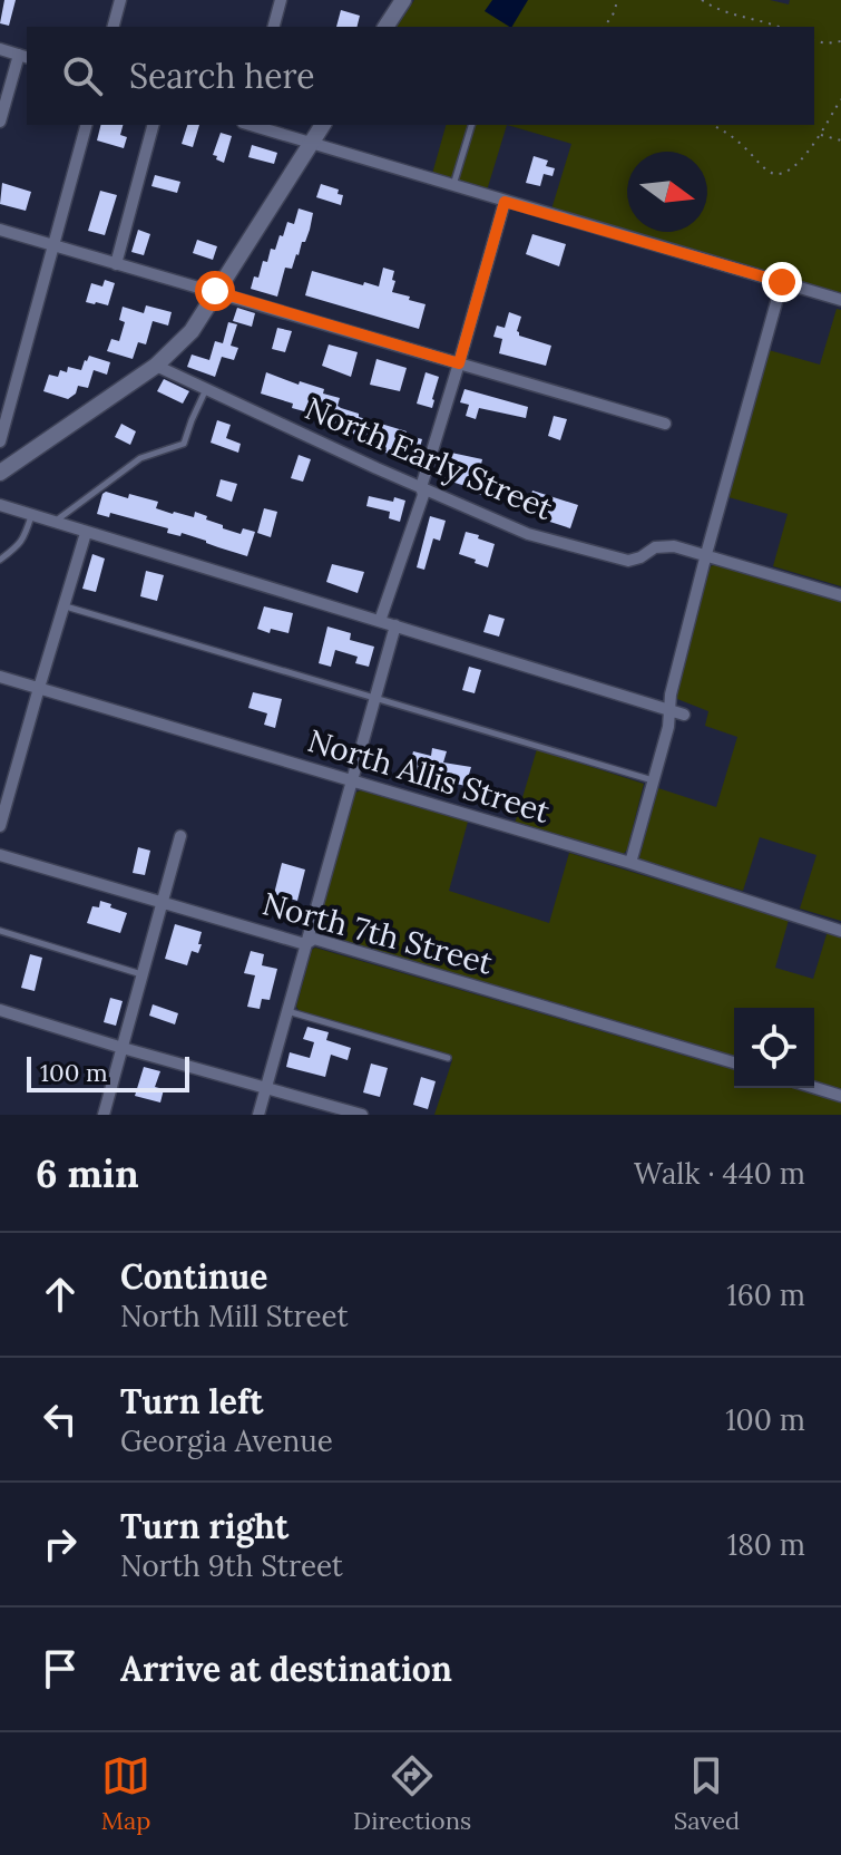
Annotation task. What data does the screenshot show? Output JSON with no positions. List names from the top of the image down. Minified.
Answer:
{"streets":{"street":["North Early Street","North Allis Street","North 7th Street"]},"scale_bar":"100 m","north":"right","page":{"search":"Search here","scale":"100 m","heading":["6 min","Walk · 440 m"],"list":[["Continue","North Mill Street","160 m"],["Turn left","Georgia Avenue","100 m"],["Turn right","North 9th Street","180 m"],"Arrive at destination"],"nav":["Map","Directions","Saved"]}}
